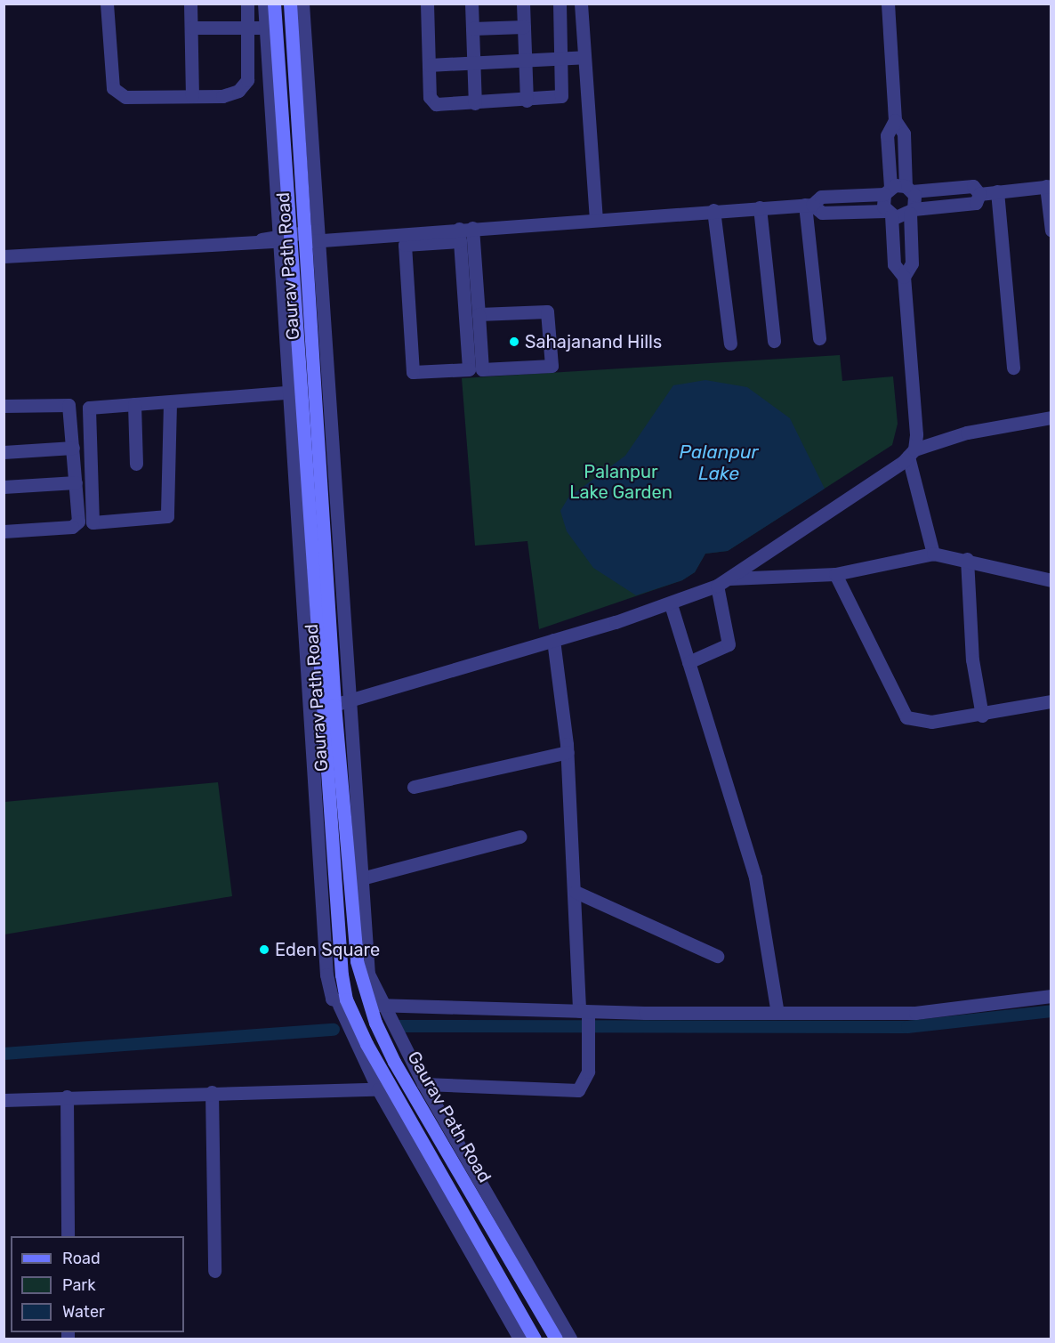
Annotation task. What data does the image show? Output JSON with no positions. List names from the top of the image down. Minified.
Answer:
{"streets":{"main road":["Gaurav Path Road"]},"water":["Palanpur Lake"],"parks":["Palanpur Lake Garden"],"places":["Sahajanand Hills","Eden Square"],"legend":["Road","Park","Water"]}
